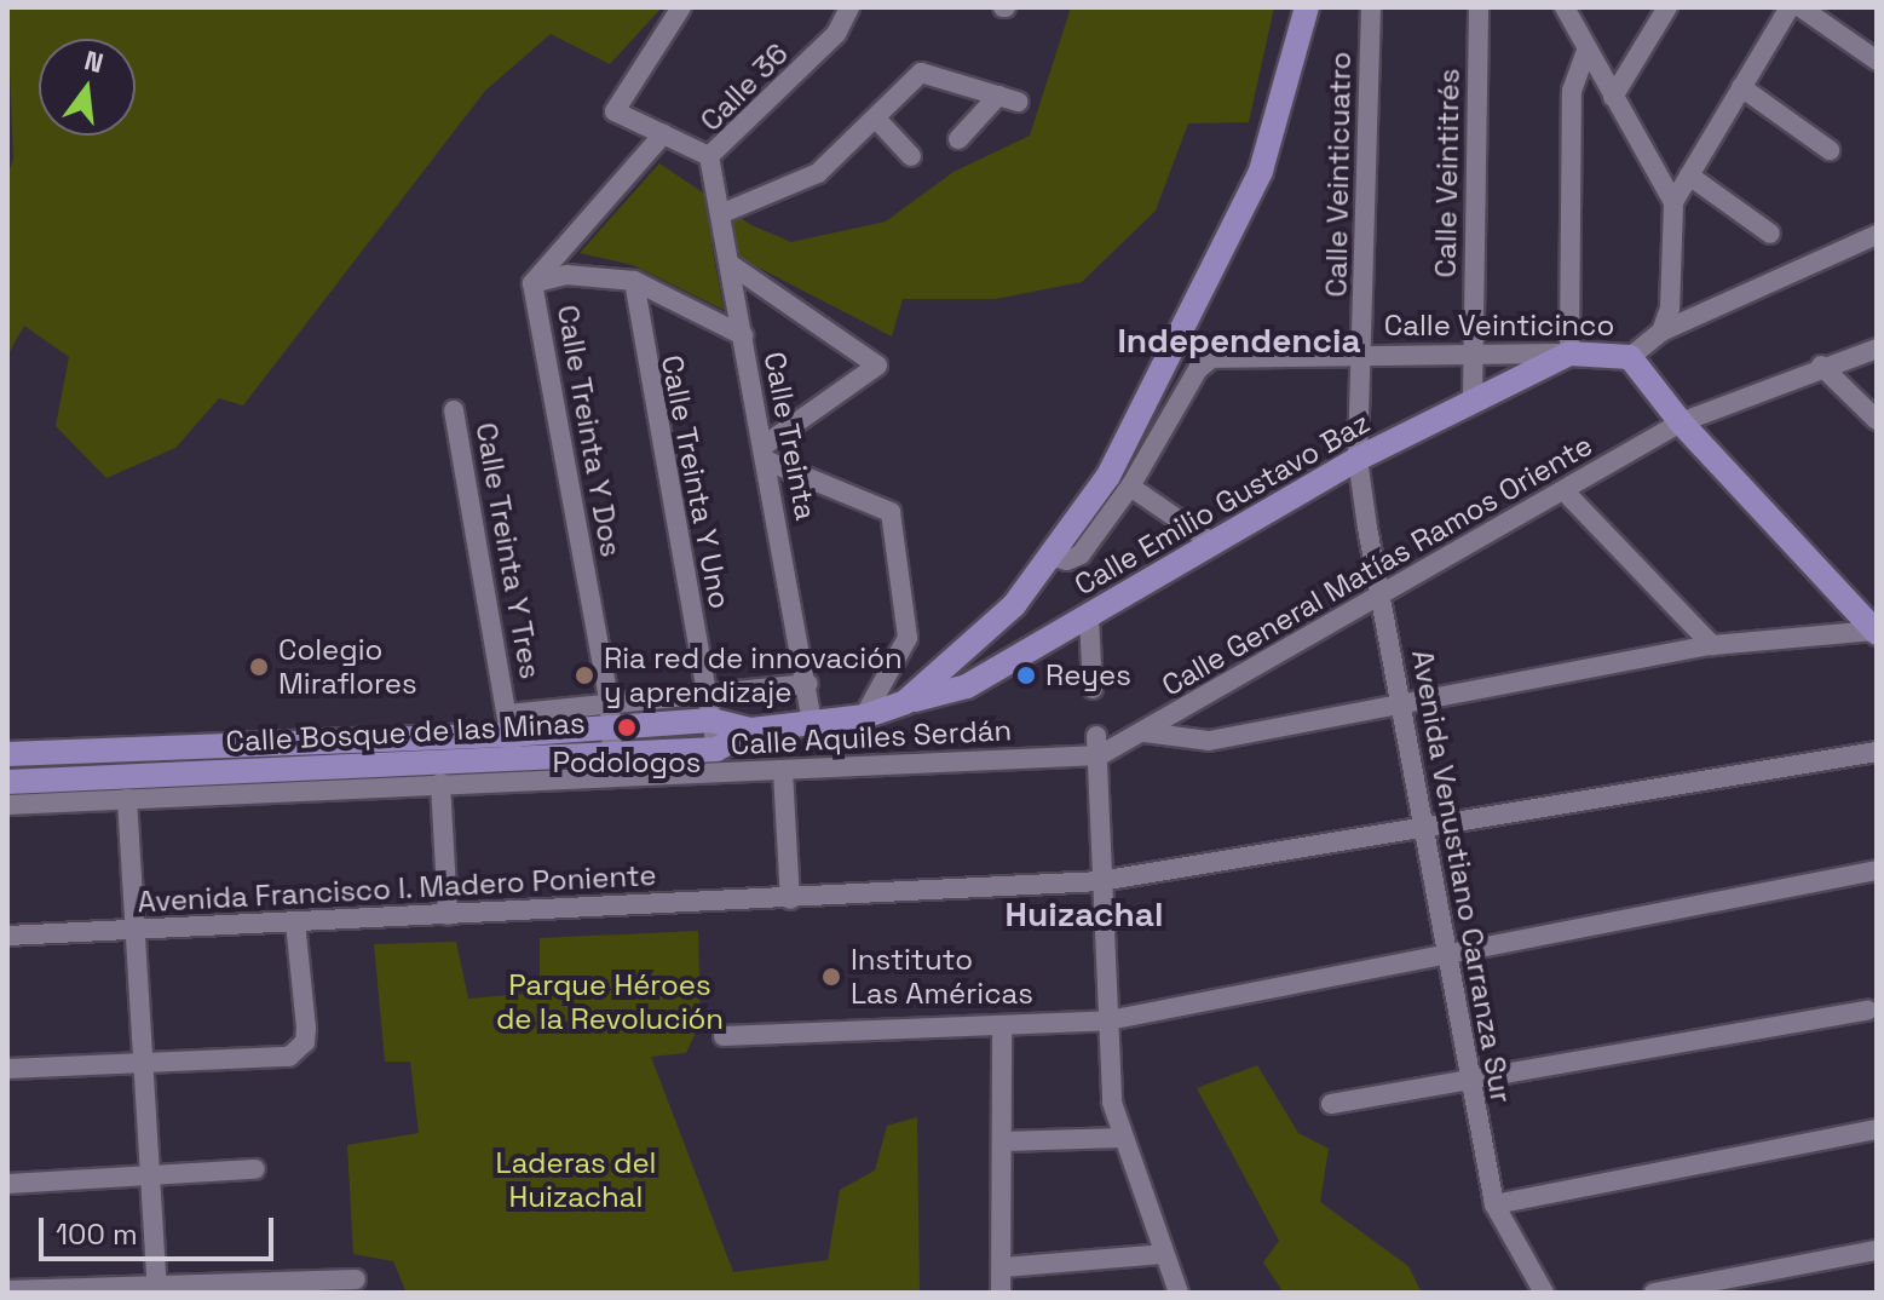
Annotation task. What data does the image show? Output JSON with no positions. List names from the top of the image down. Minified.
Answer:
{"streets":{"main road":["Calle Veinticinco","Calle Emilio Gustavo Baz","Calle Bosque de las Minas"],"street":["Calle 36","Calle Veintitrés","Calle Veinticuatro","Calle Treinta Y Dos","Calle Treinta","Calle Treinta Y Uno","Calle Treinta Y Tres","Calle General Matías Ramos Oriente","Calle Aquiles Serdán","Avenida Venustiano Carranza Sur","Avenida Francisco I. Madero Poniente"]},"crossings":[["Calle 36","Calle Treinta"],["Calle Veintitrés","Calle Veinticinco"],["Calle Veintitrés","Calle Emilio Gustavo Baz"],["Calle Veinticuatro","Calle Veinticinco"],["Calle Veinticuatro","Calle Emilio Gustavo Baz"],["Calle Veinticuatro","Avenida Venustiano Carranza Sur"],["Calle Veinticinco","Calle Emilio Gustavo Baz"],["Calle Treinta Y Dos","Calle Treinta"],["Calle Treinta Y Dos","Calle Treinta Y Uno"],["Calle Treinta Y Dos","Calle Bosque de las Minas"],["Calle Treinta Y Uno","Calle Bosque de las Minas"],["Calle Emilio Gustavo Baz","Avenida Venustiano Carranza Sur"],["Calle Treinta Y Tres","Calle Bosque de las Minas"],["Calle General Matías Ramos Oriente","Calle Aquiles Serdán"],["Calle General Matías Ramos Oriente","Avenida Venustiano Carranza Sur"],["Avenida Venustiano Carranza Sur","Avenida Francisco I. Madero Poniente"]],"districts":["Independencia","Huizachal"],"parks":["Parque Héroes de la Revolución","Laderas del Huizachal"],"places":["Colegio Miraflores","Ria red de innovación y aprendizaje","Reyes","Podologos","Instituto Las Américas"],"scale_bar":"100 m","north":"top"}
